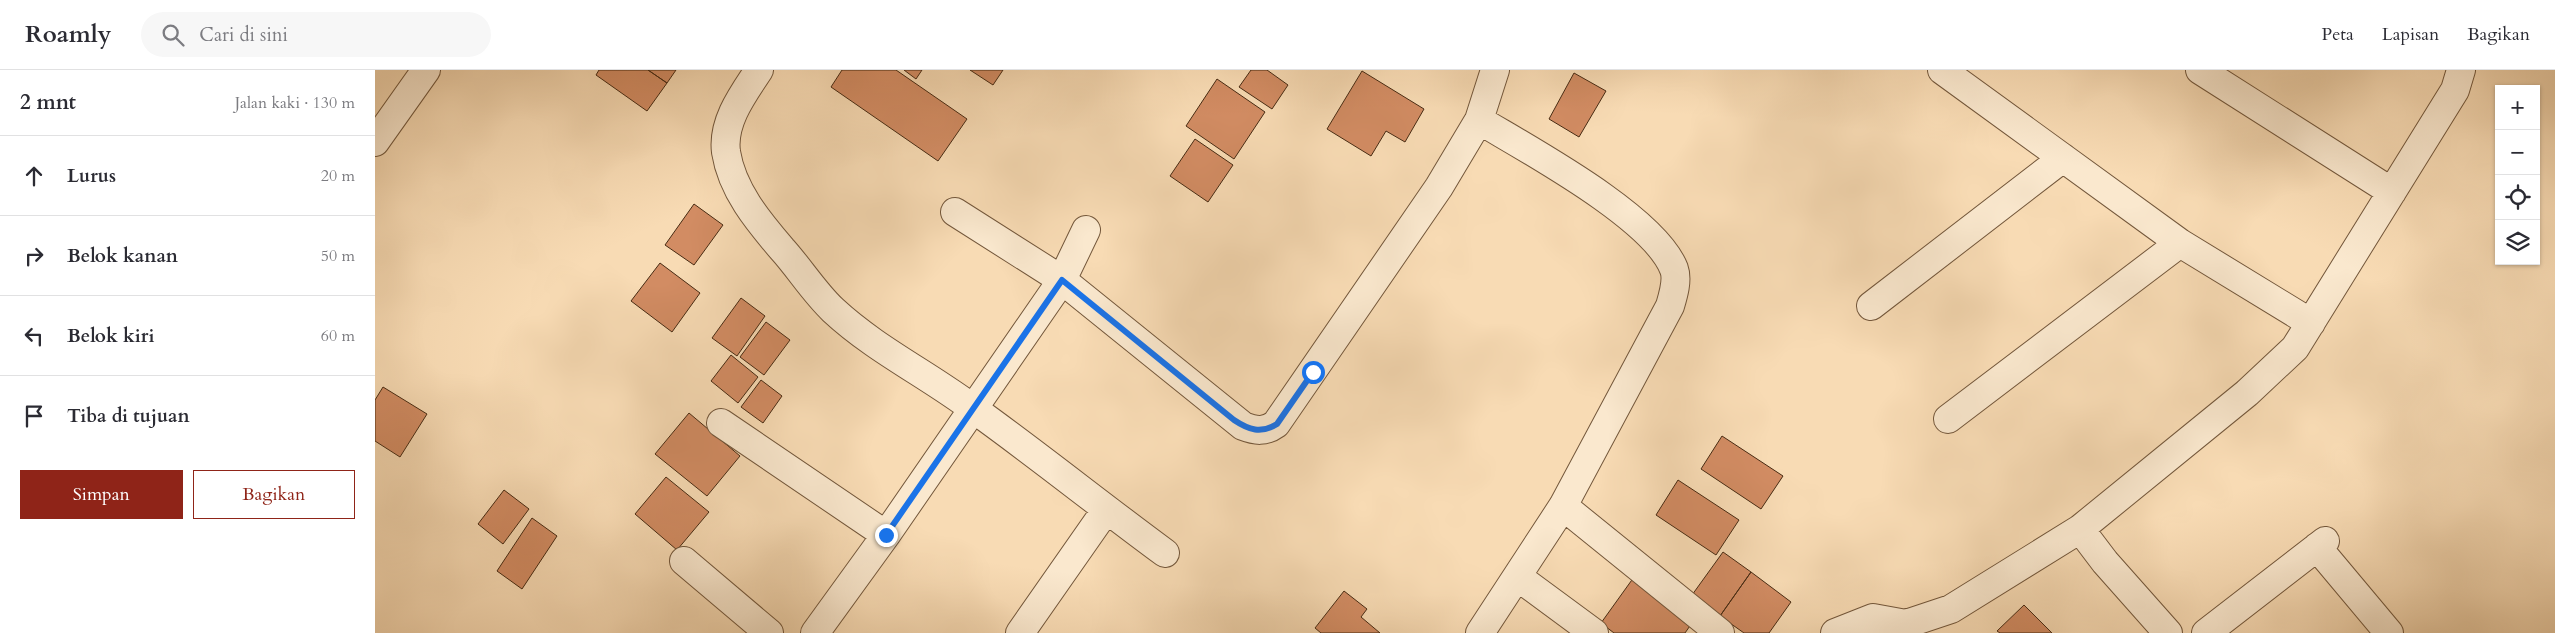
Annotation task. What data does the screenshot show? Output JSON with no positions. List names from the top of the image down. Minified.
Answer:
{"page":{"header":"Roamly","search":"Cari di sini","nav":["Peta","Lapisan","Bagikan"],"heading":["2 mnt","Jalan kaki · 130 m"],"map_buttons":["+","−"],"list":[["Lurus","20 m"],["Belok kanan","50 m"],["Belok kiri","60 m"],"Tiba di tujuan"],"buttons":["Simpan","Bagikan"]}}
